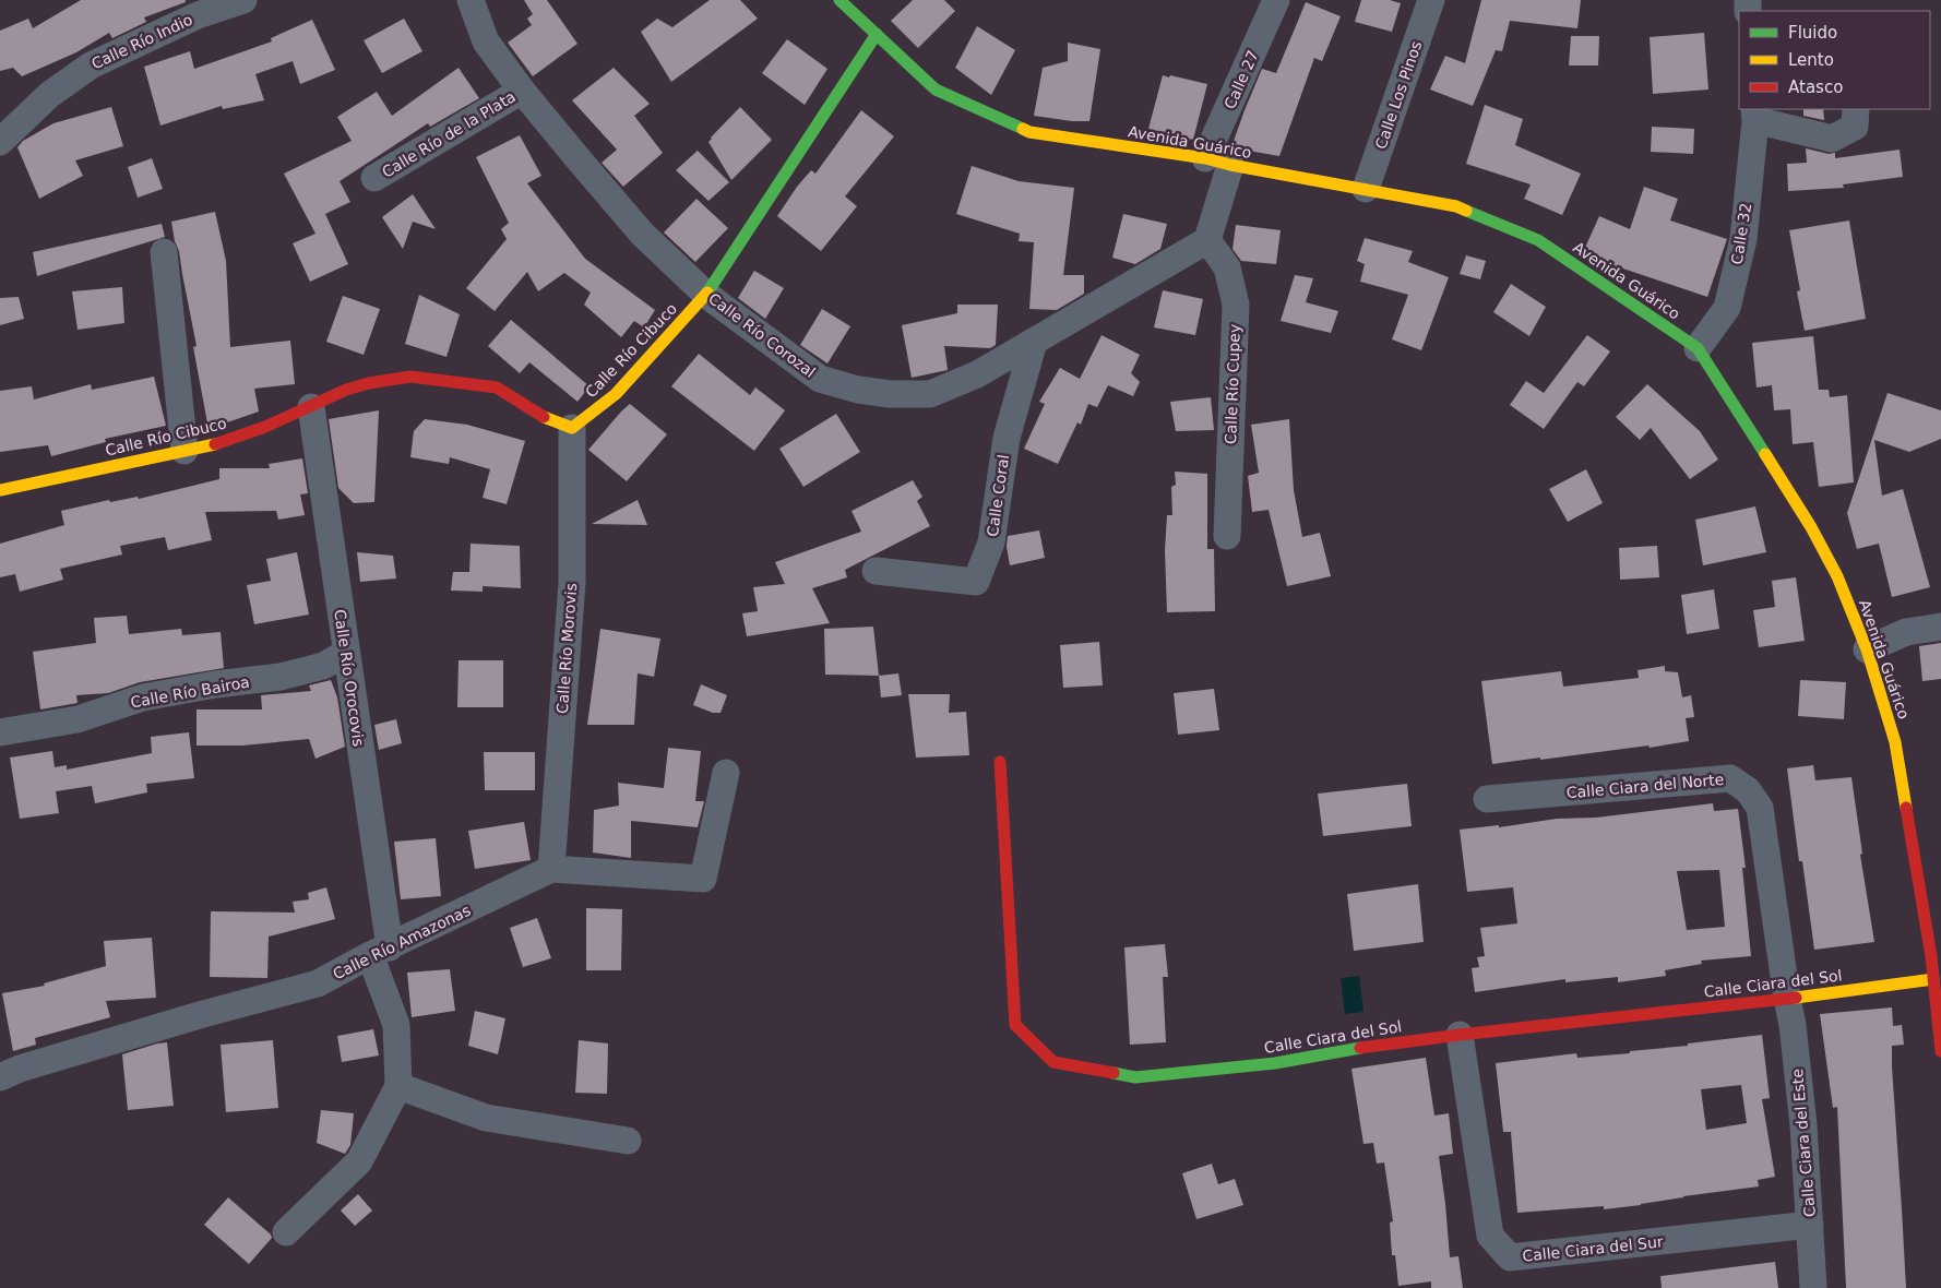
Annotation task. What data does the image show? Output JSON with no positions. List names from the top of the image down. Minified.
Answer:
{"streets":{"street":["Calle Río Indio","Calle 27","Calle Los Pinos","Calle Río de la Plata","Avenida Guárico","Calle 32","Calle Río Corozal","Calle Río Cibuco","Calle Río Cupey","Calle Coral","Calle Río Morovis","Calle Río Orocovis","Calle Río Bairoa","Calle Ciara del Norte","Calle Río Amazonas","Calle Ciara del Sol","Calle Ciara del Este","Calle Ciara del Sur"]},"crossings":[["Calle 27","Avenida Guárico"],["Calle Los Pinos","Avenida Guárico"],["Calle Río de la Plata","Calle Río Corozal"],["Avenida Guárico","Calle 32"],["Avenida Guárico","Calle Río Cibuco"],["Avenida Guárico","Calle Ciara del Sol"],["Calle Río Corozal","Calle Río Cibuco"],["Calle Río Corozal","Calle Río Cupey"],["Calle Río Corozal","Calle Coral"],["Calle Río Cibuco","Calle Río Morovis"],["Calle Río Cibuco","Calle Río Orocovis"],["Calle Río Morovis","Calle Río Amazonas"],["Calle Río Orocovis","Calle Río Bairoa"],["Calle Río Orocovis","Calle Río Amazonas"],["Calle Ciara del Norte","Calle Ciara del Sol"],["Calle Ciara del Norte","Calle Ciara del Este"],["Calle Ciara del Sol","Calle Ciara del Este"],["Calle Ciara del Sol","Calle Ciara del Sur"],["Calle Ciara del Este","Calle Ciara del Sur"]],"legend":["Fluido","Lento","Atasco"]}
